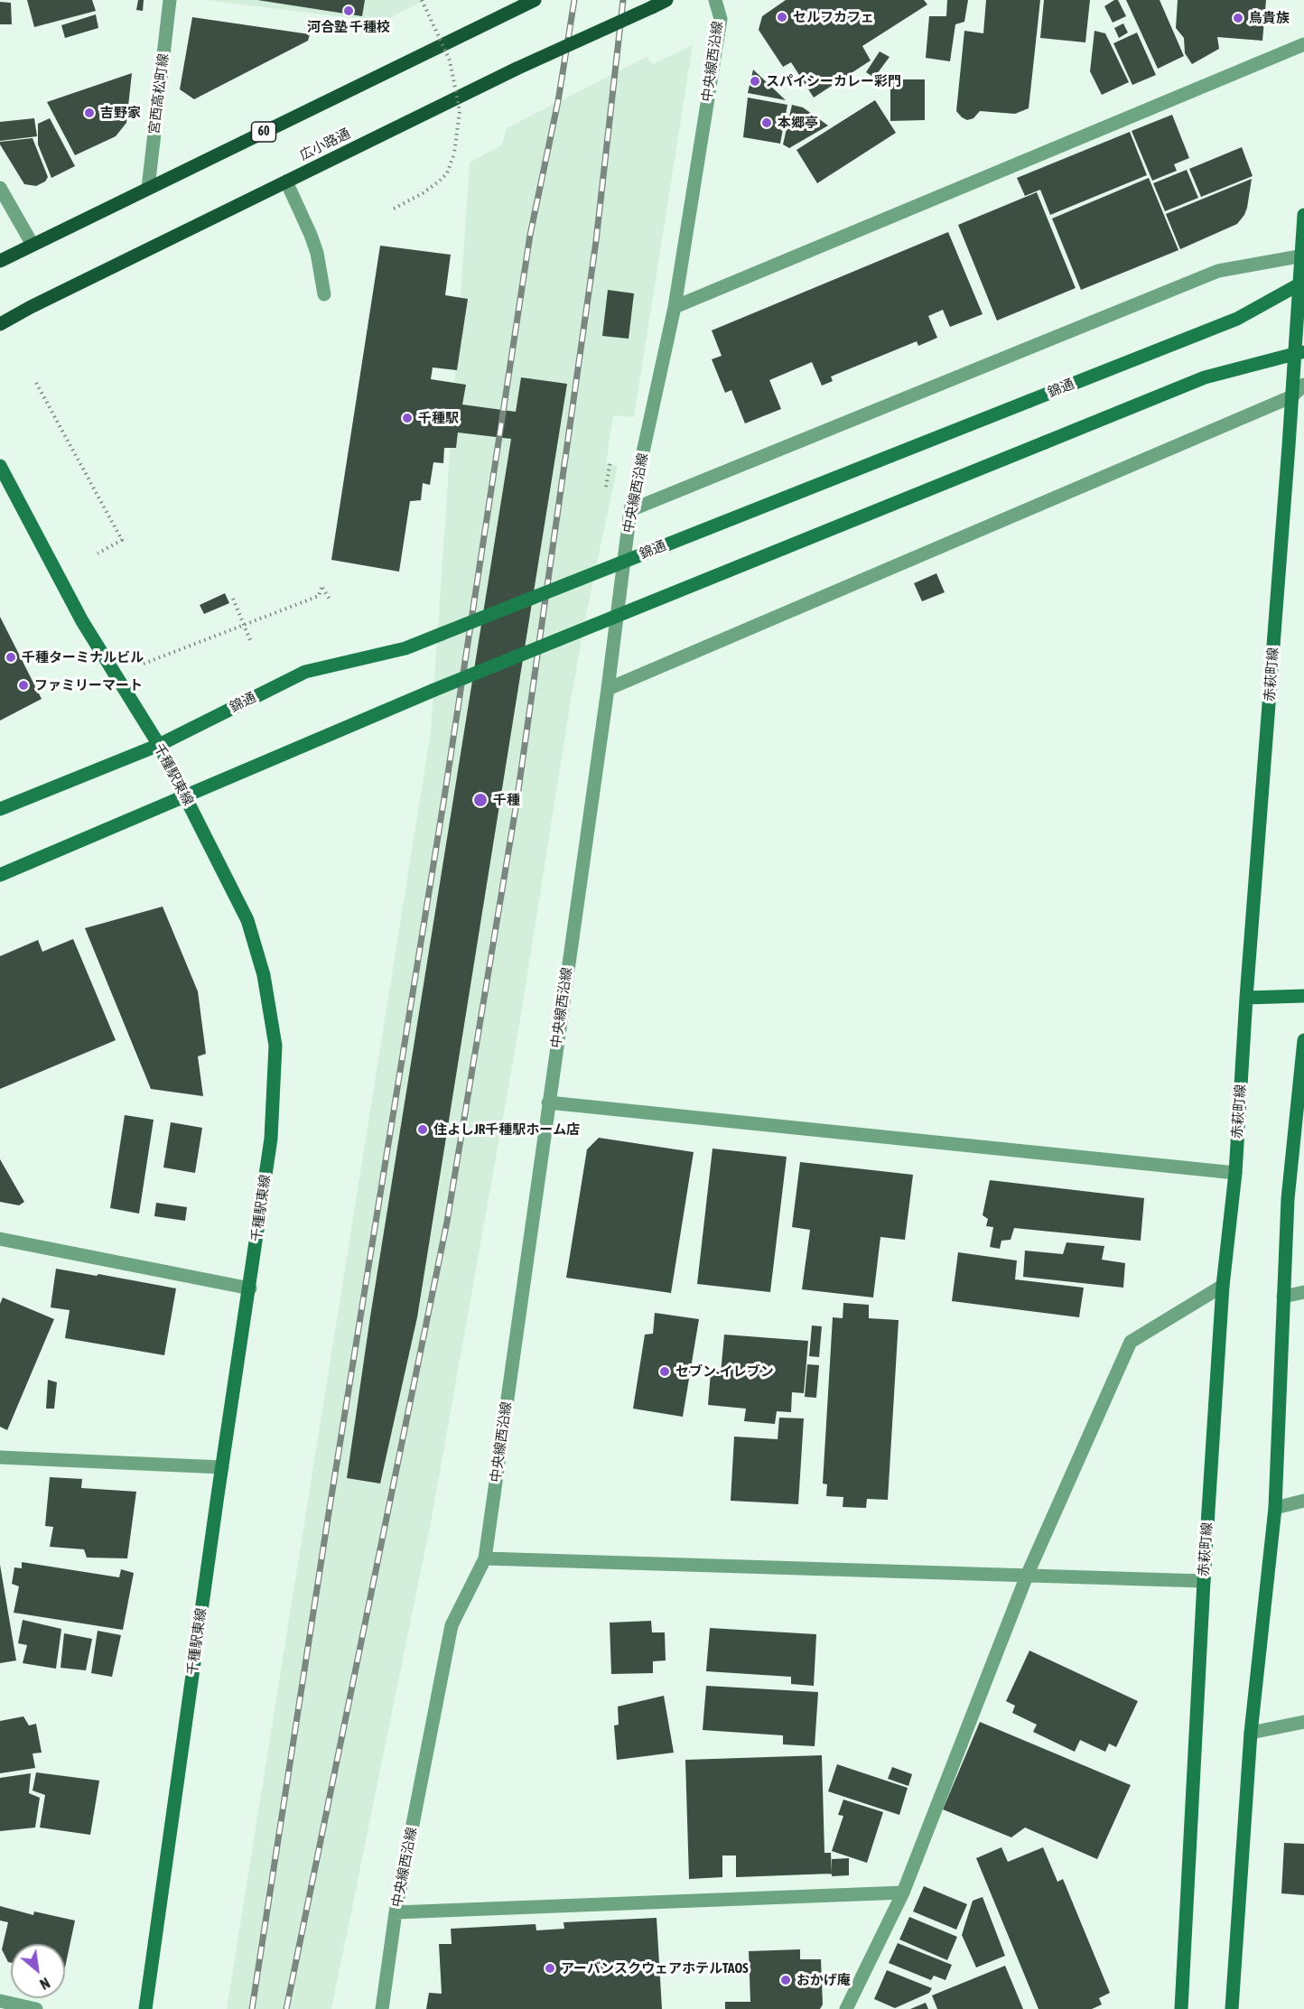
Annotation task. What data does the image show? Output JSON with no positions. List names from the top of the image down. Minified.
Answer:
{"streets":{"main road":["60","広小路通"],"street":["中央線西沿線","宮西高松町線","錦通","赤萩町線","千種駅東線"]},"crossings":[["宮西高松町線","60"],["錦通","赤萩町線"],["錦通","千種駅東線"]],"places":["河合塾 千種校","セルフカフェ","鳥貴族","スパイシーカレー彩門","吉野家","本郷亭","千種駅","千種ターミナルビル","ファミリーマート","千種","住よしJR千種駅ホーム店","セブン-イレブン","アーバンスクウェアホテルTAOS","おかげ庵"],"north":"bottom right"}
